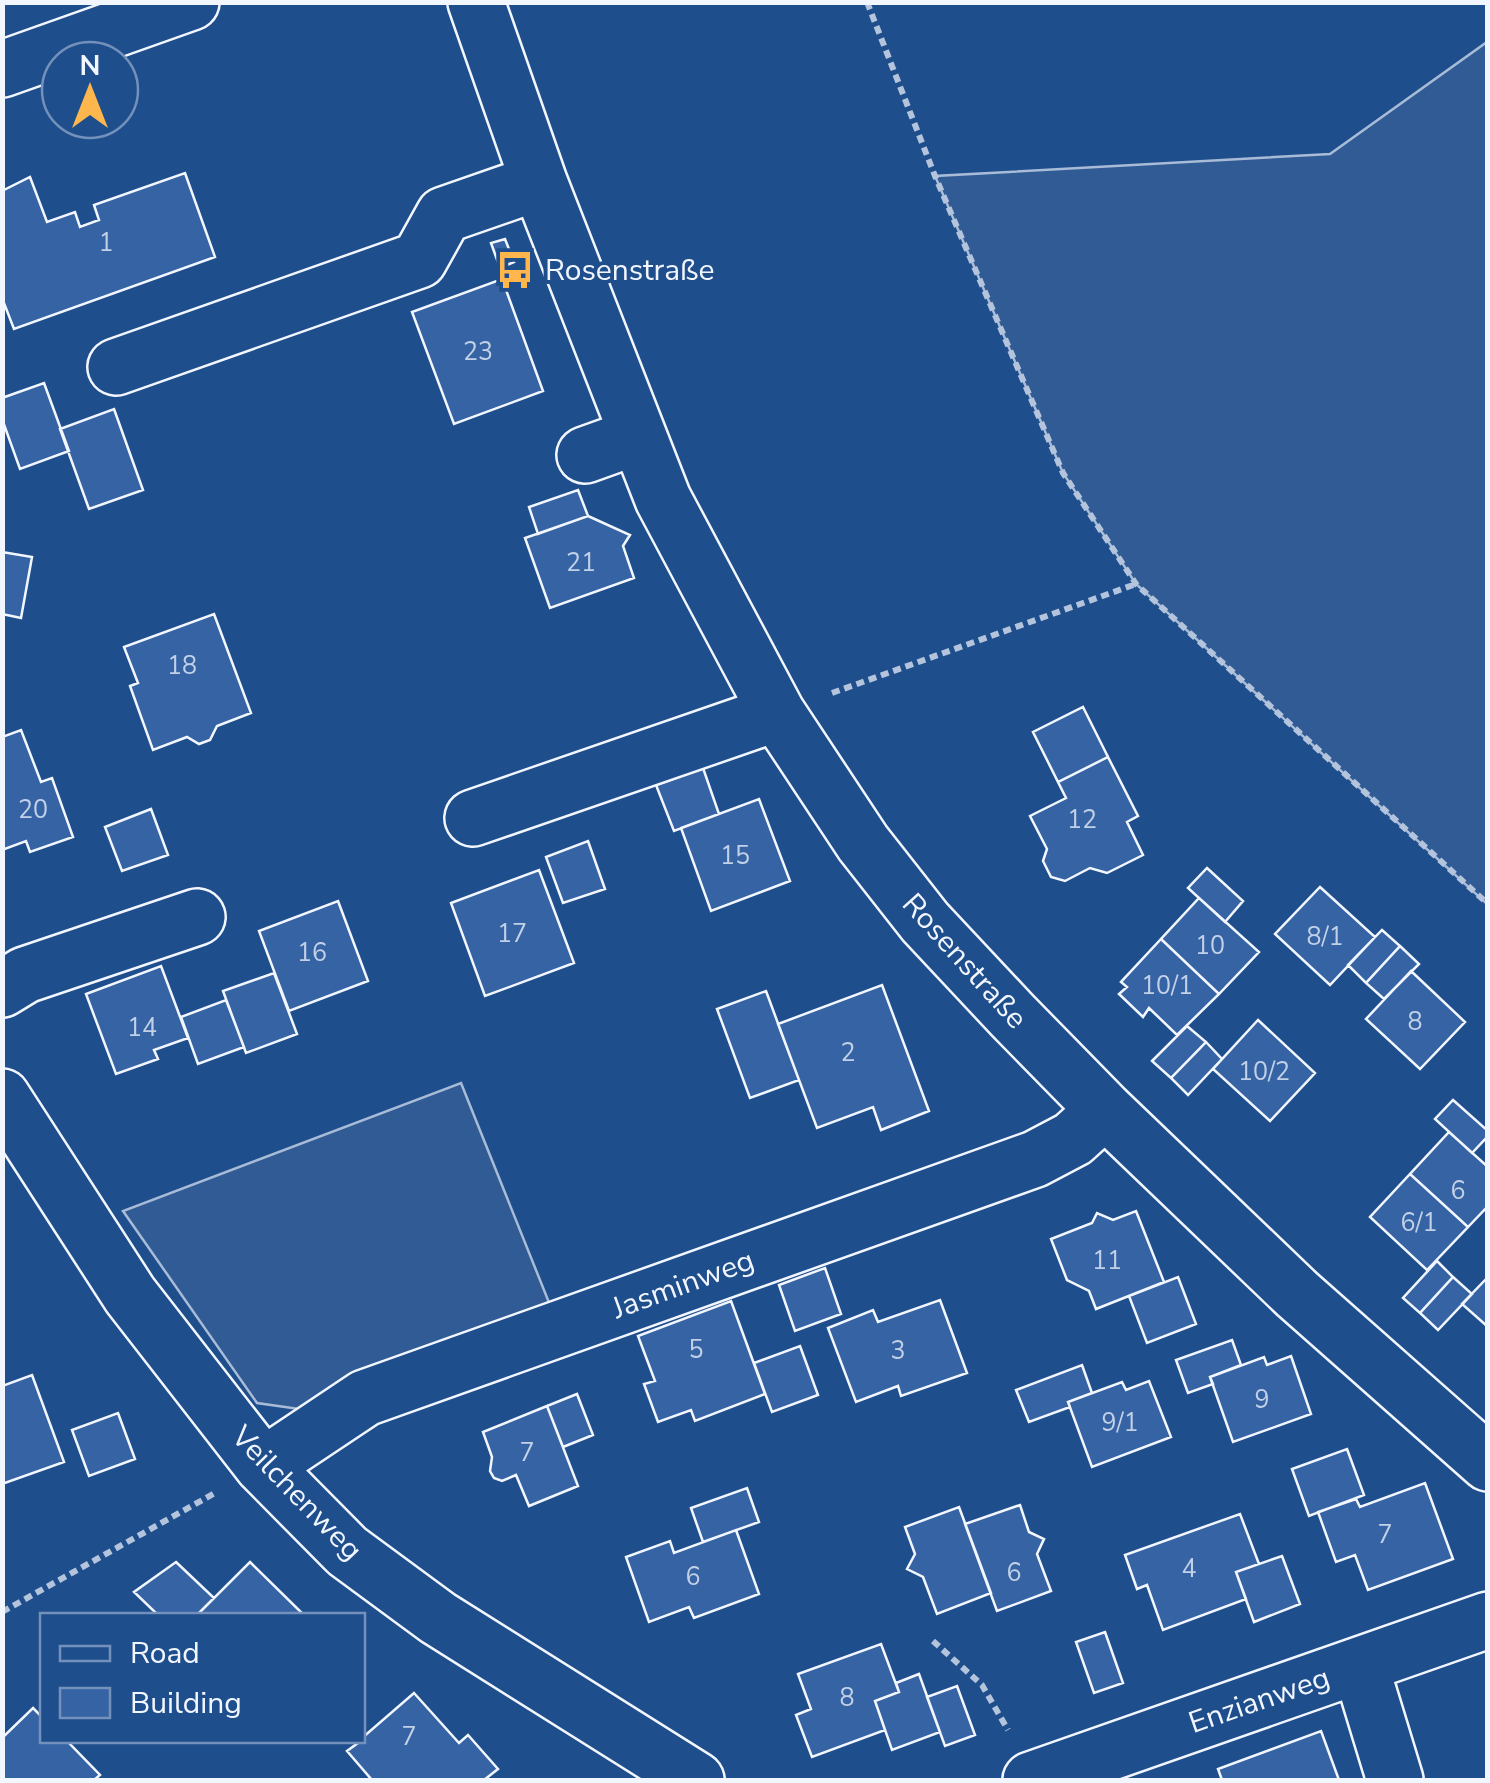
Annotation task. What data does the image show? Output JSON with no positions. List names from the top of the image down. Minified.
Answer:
{"streets":{"street":["Rosenstraße","Jasminweg","Veilchenweg","Enzianweg"]},"crossings":[["Rosenstraße","Jasminweg"],["Jasminweg","Veilchenweg"]],"places":{"bus stop":["Rosenstraße"]},"house_numbers":["1","23","21","18","20","12","15","17","8/1","10","16","10/1","8","14","2","10/2","6","6/1","11","5","3","9","9/1","7","7","4","6","6","8","7"],"legend":["Road","Building"],"north":"top"}
